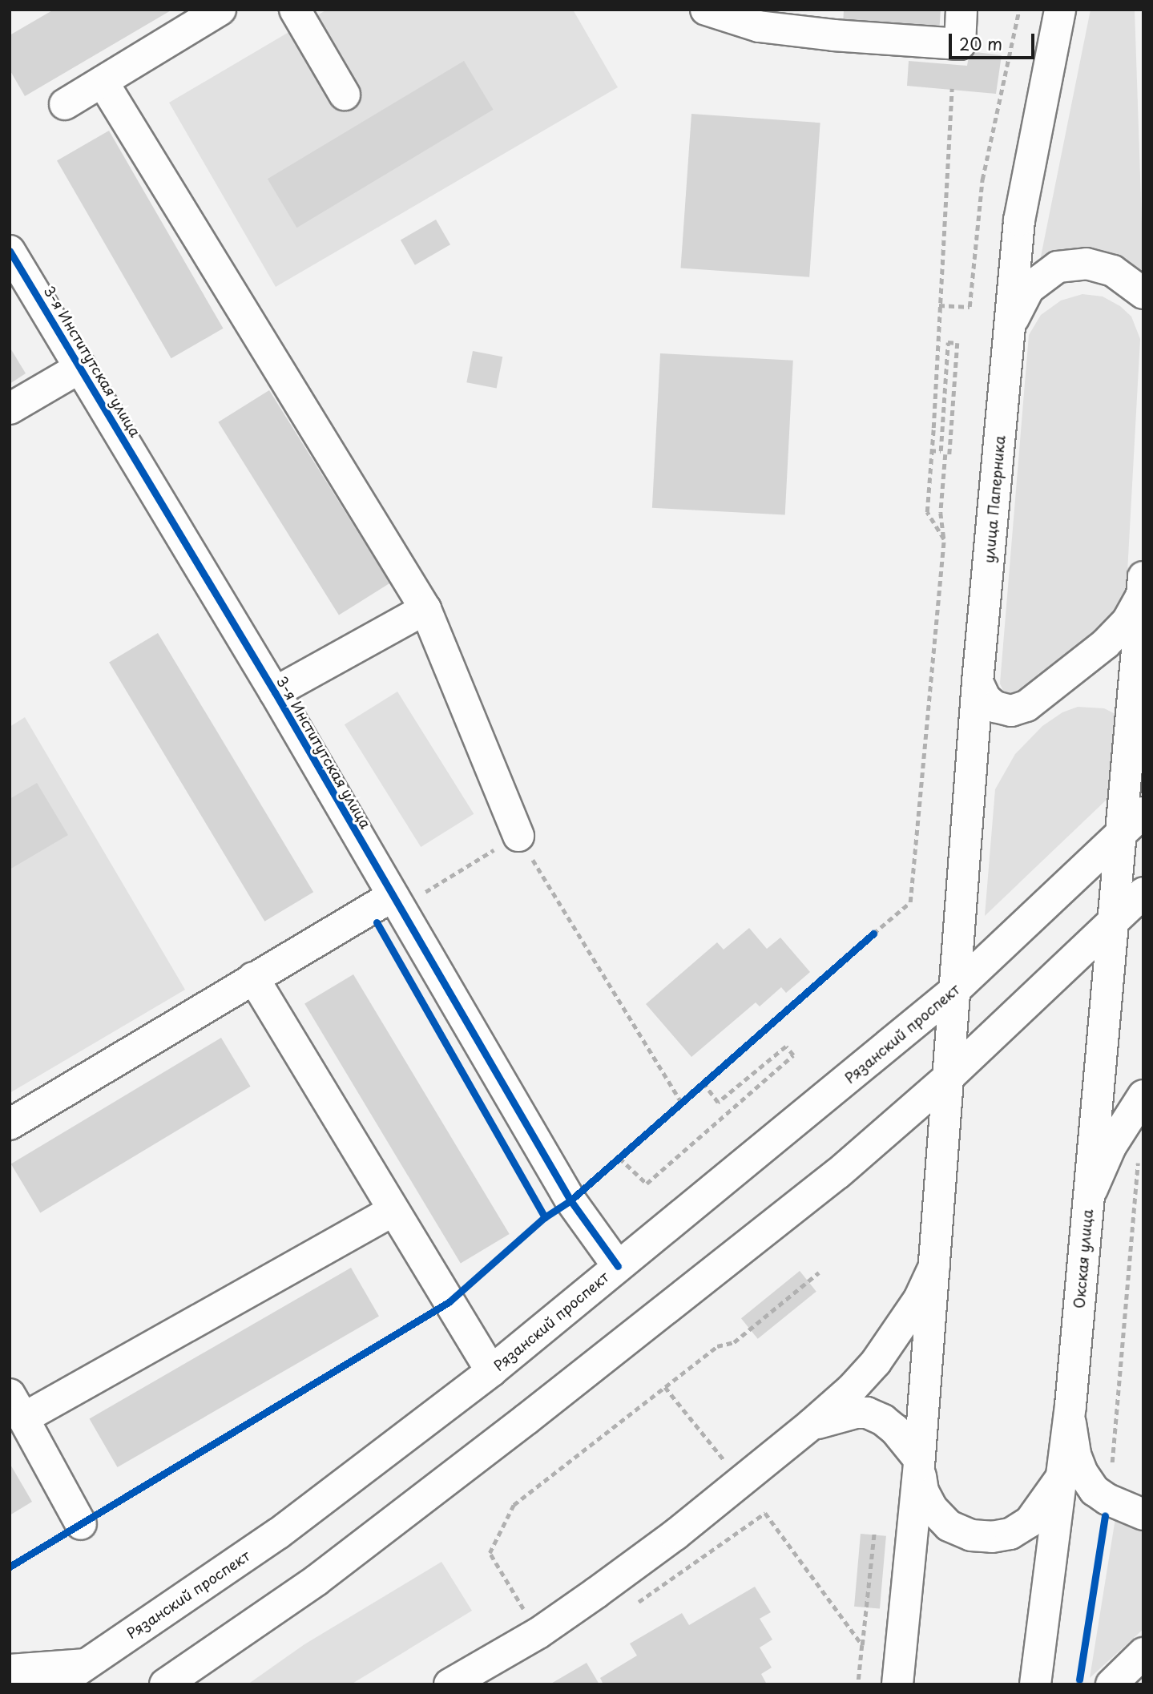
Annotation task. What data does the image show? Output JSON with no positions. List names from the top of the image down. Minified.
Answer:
{"streets":{"main road":["3-я Институтская улица","улица Паперника","Рязанский проспект","Окская улица"]},"crossings":[["3-я Институтская улица","Рязанский проспект"],["улица Паперника","Рязанский проспект"],["Рязанский проспект","Окская улица"]],"scale_bar":"20 m"}
